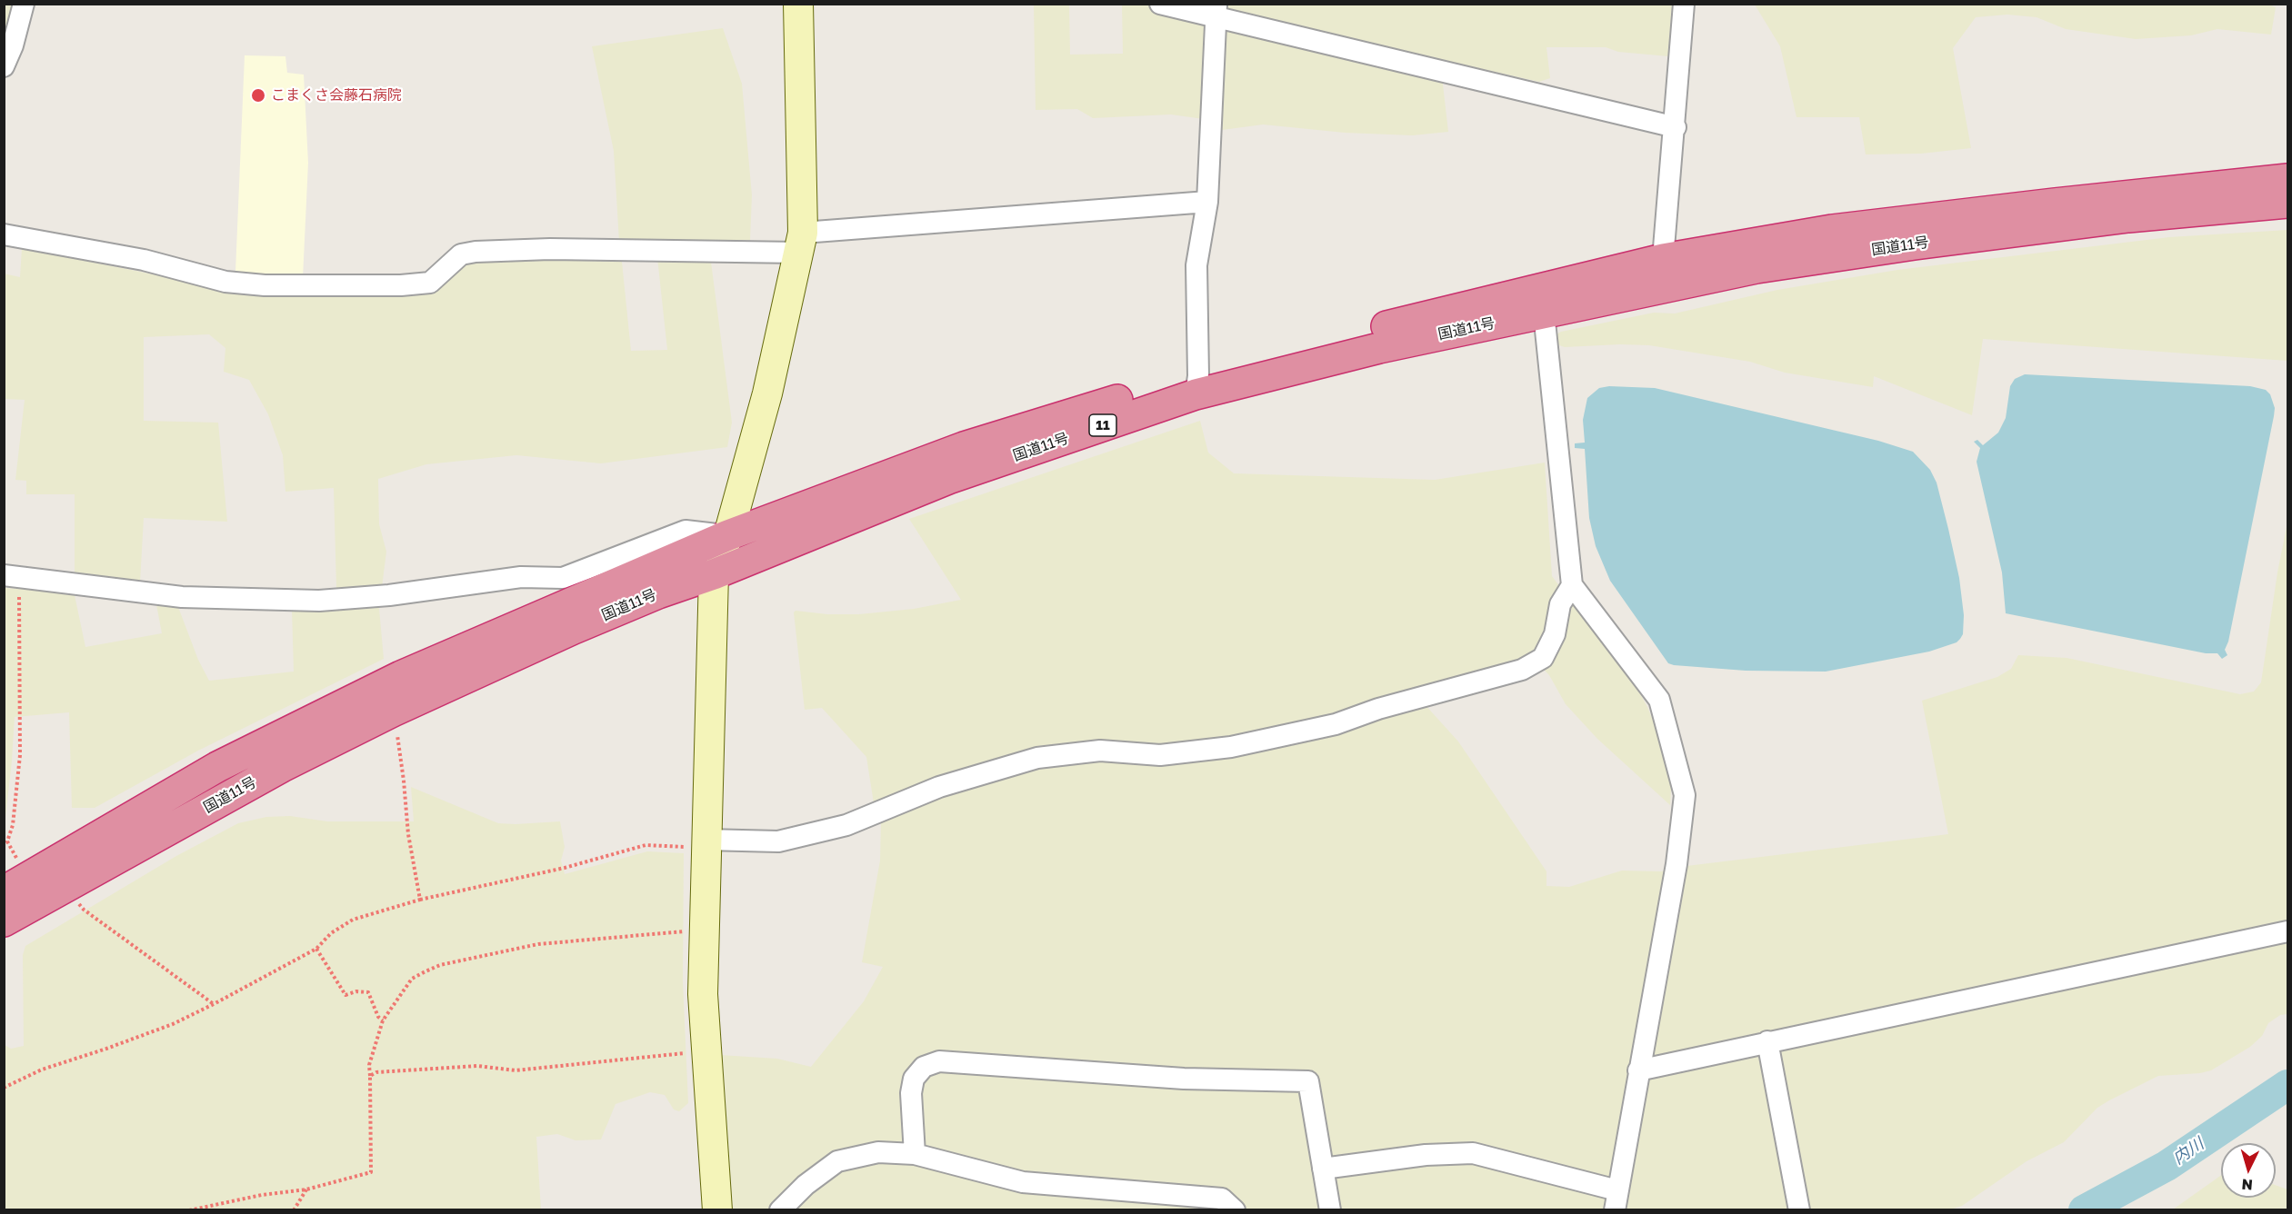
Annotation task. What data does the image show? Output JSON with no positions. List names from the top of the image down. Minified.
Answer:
{"streets":{"highway":["国道11号","11"]},"water":["内川"],"places":["こまくさ会藤石病院"],"north":"bottom"}
